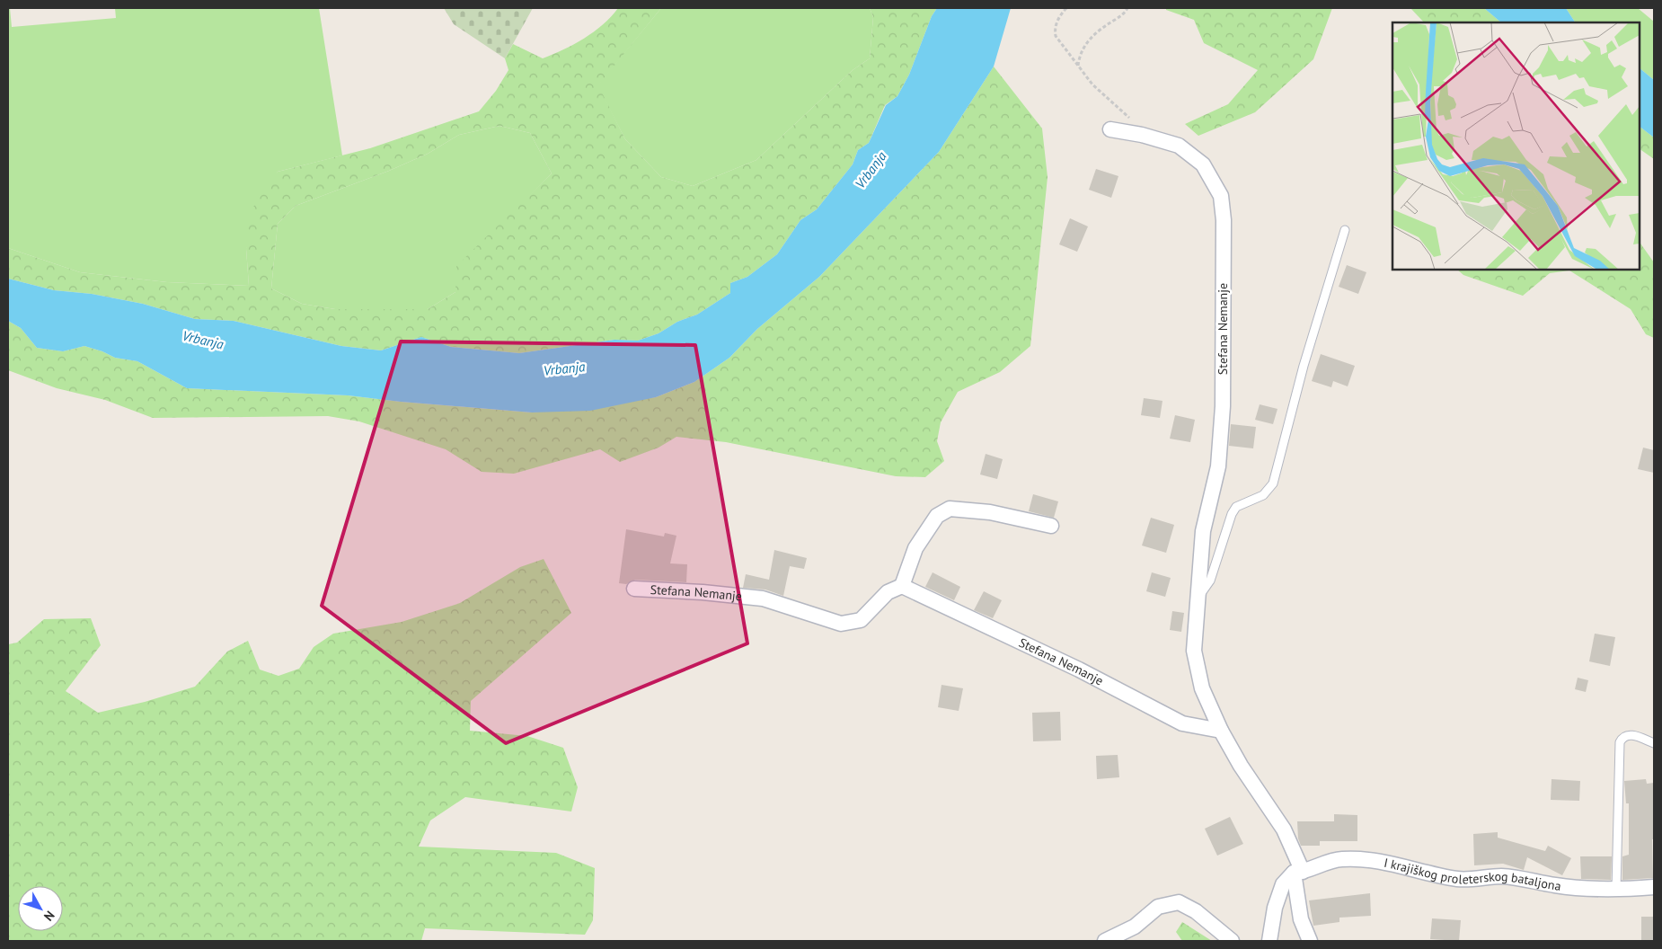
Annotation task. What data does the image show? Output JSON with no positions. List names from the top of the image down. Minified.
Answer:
{"streets":{"street":["Stefana Nemanje","I krajiškog proleterskog bataljona"]},"crossings":[["Stefana Nemanje","I krajiškog proleterskog bataljona"]],"water":["Vrbanja"],"north":"bottom right"}
